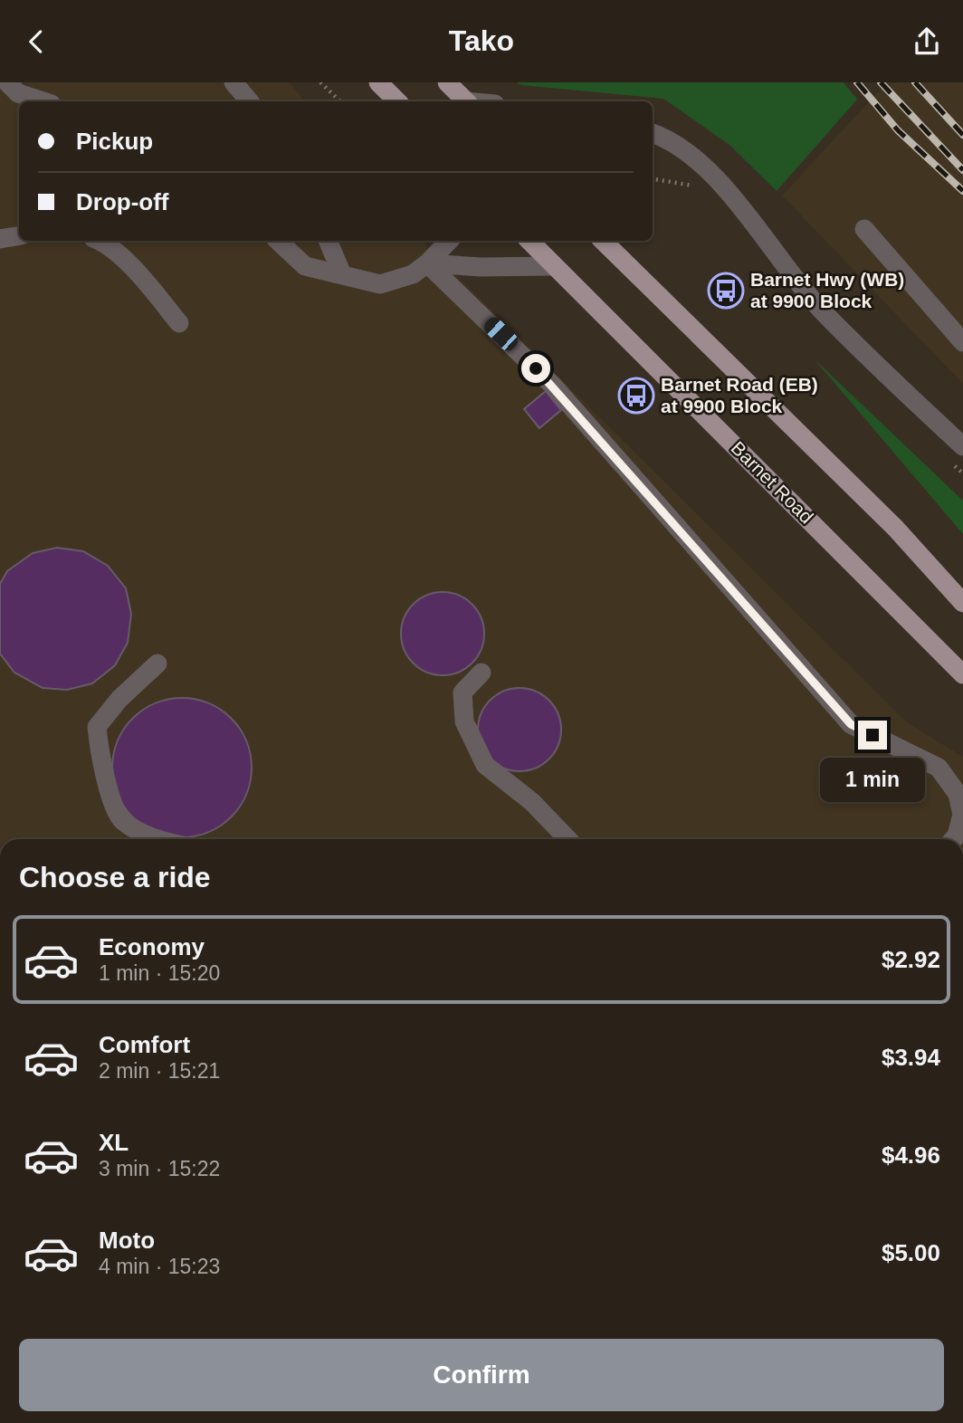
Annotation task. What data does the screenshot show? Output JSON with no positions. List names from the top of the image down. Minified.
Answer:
{"streets":{"main road":["Barnet Road"]},"places":{"bus stop":["Barnet Hwy (WB) at 9900 Block","Barnet Road (EB) at 9900 Block"]},"page":{"header":"Tako","banner":["Pickup","Drop-off"],"bubble":"1 min","heading":"Choose a ride","list":[{"name":"Economy","note":"1 min · 15:20","value":"$2.92"},{"name":"Comfort","note":"2 min · 15:21","value":"$3.94"},{"name":"XL","note":"3 min · 15:22","value":"$4.96"},{"name":"Moto","note":"4 min · 15:23","value":"$5.00"}],"buttons":"Confirm"}}
